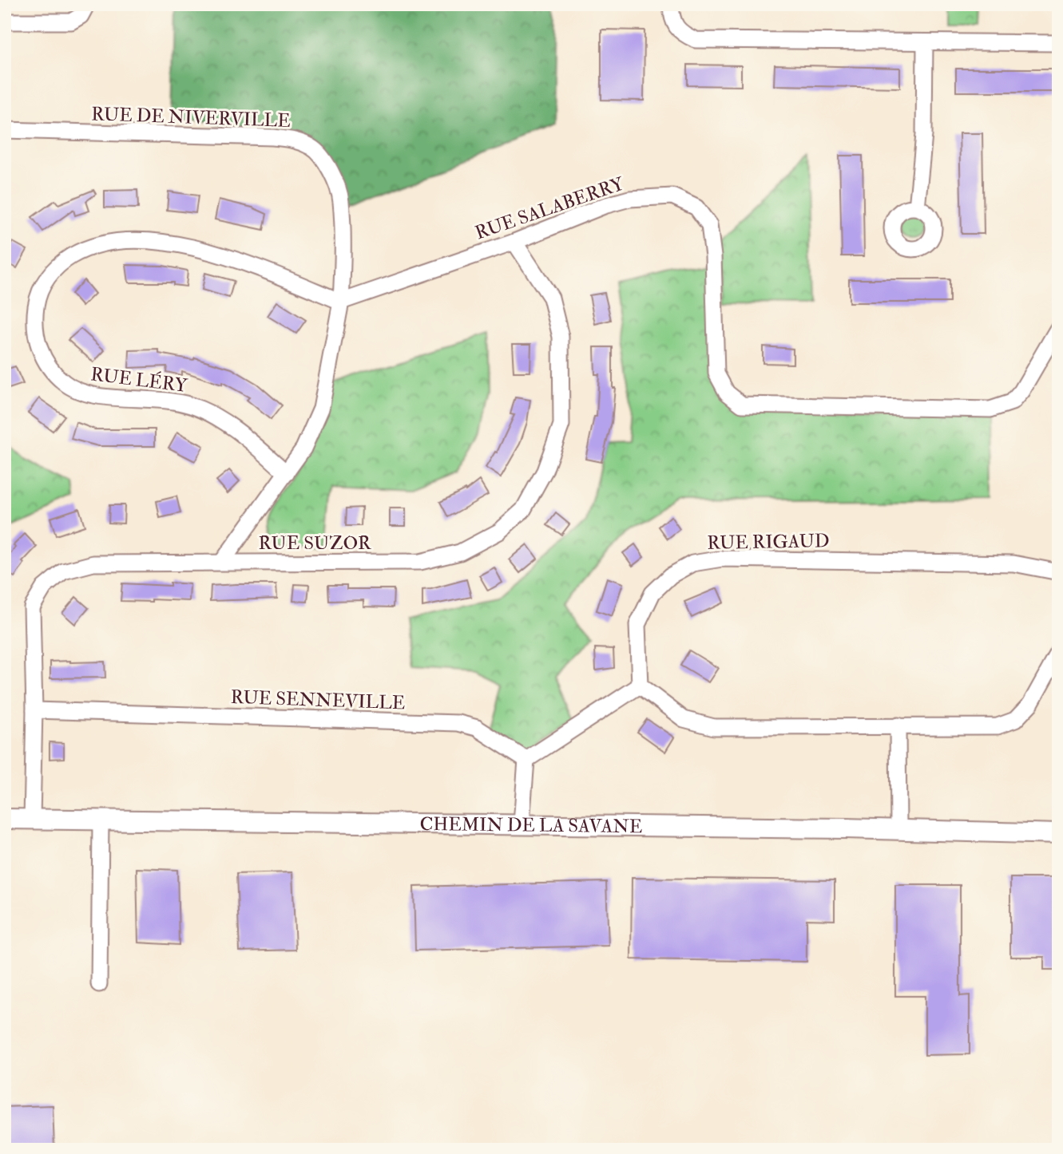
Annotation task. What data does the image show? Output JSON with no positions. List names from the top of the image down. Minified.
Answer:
{"streets":{"street":["RUE DE NIVERVILLE","RUE SALABERRY","RUE LÉRY","RUE RIGAUD","RUE SUZOR","RUE SENNEVILLE","CHEMIN DE LA SAVANE"]},"crossings":[["RUE DE NIVERVILLE","RUE SALABERRY"],["RUE DE NIVERVILLE","RUE LÉRY"],["RUE SALABERRY","RUE LÉRY"],["RUE SALABERRY","RUE SUZOR"],["RUE SUZOR","RUE SENNEVILLE"],["RUE SUZOR","CHEMIN DE LA SAVANE"]]}
